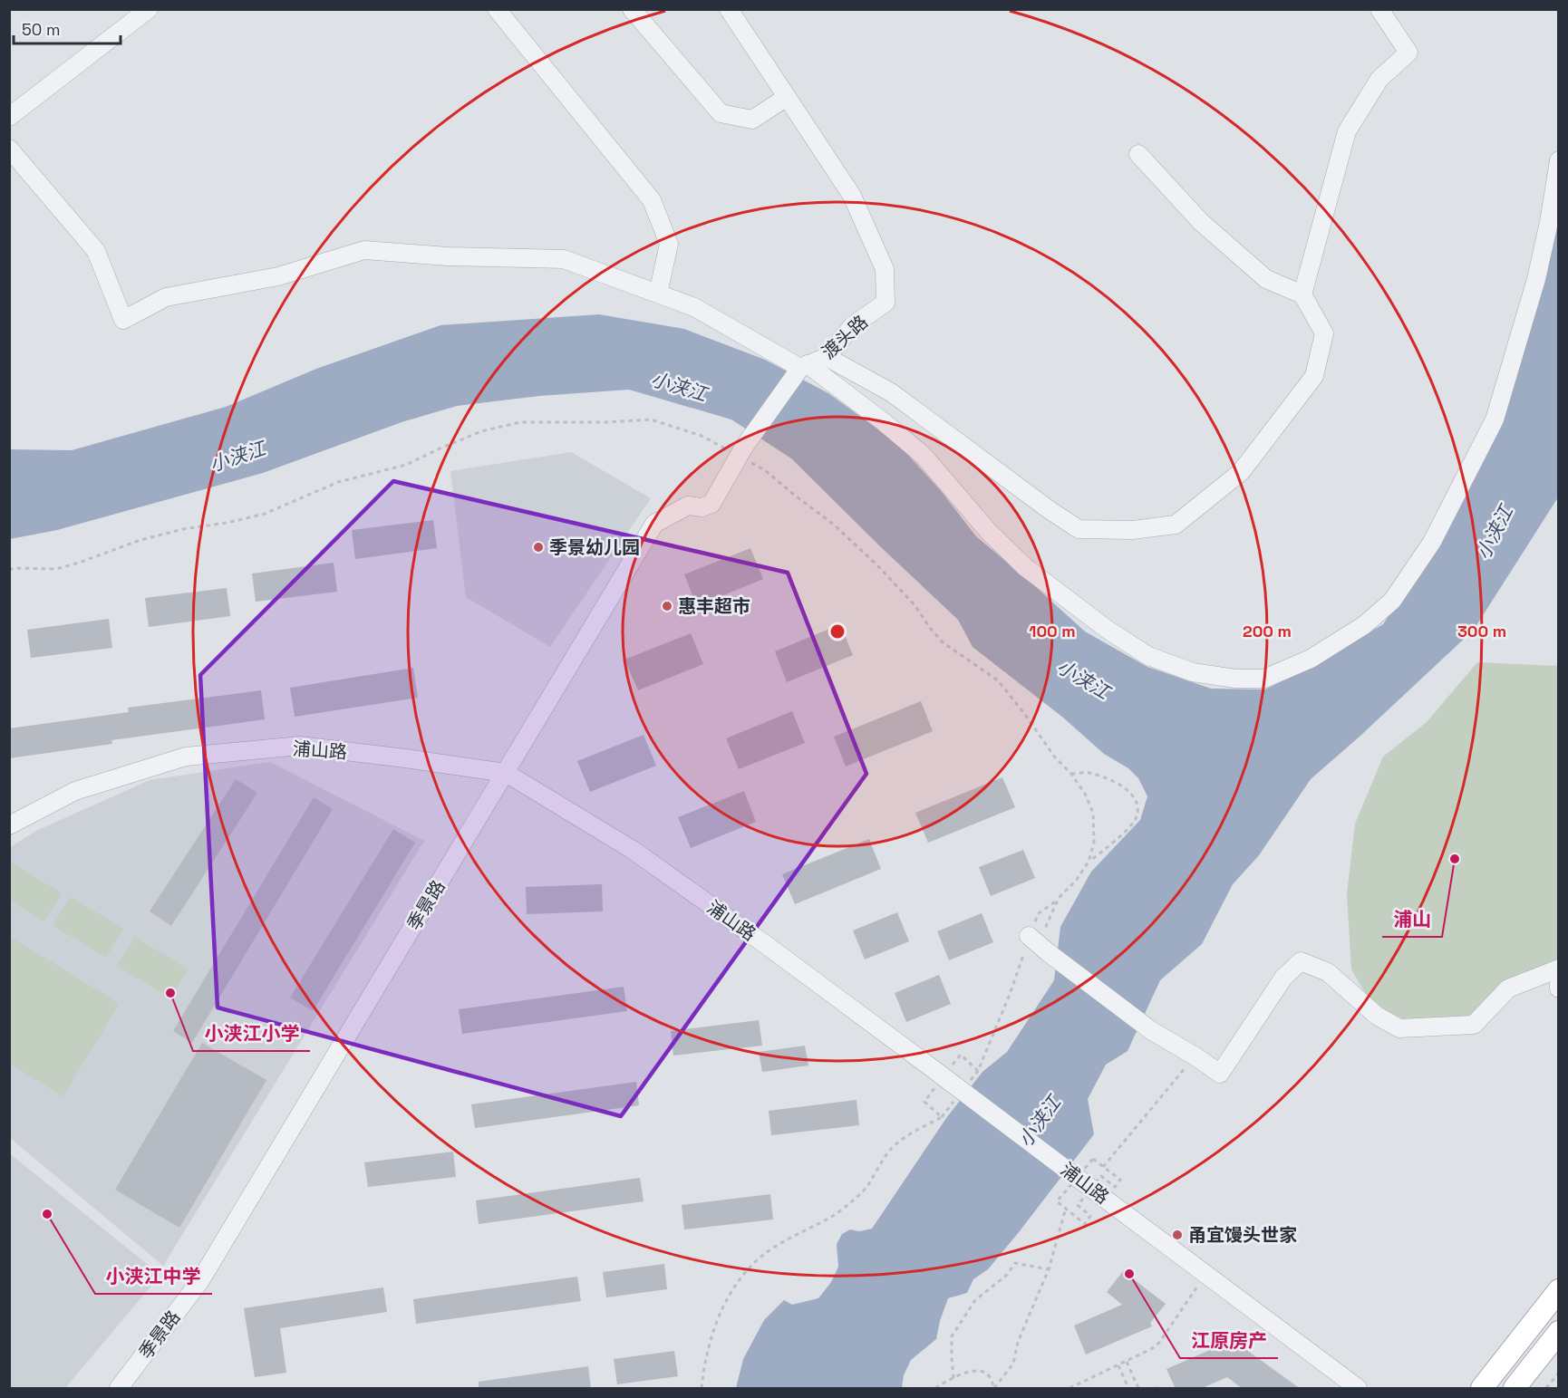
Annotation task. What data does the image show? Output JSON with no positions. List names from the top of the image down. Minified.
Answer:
{"streets":{"street":["渡头路","浦山路","季景路"]},"crossings":[["渡头路","季景路"],["浦山路","季景路"]],"water":["小浃江"],"places":["季景幼儿园","惠丰超市","浦山","小浃江小学","小浃江中学","甬宜馒头世家","江原房产"],"scale_bar":"50 m","rings":["100 m","200 m","300 m"]}
